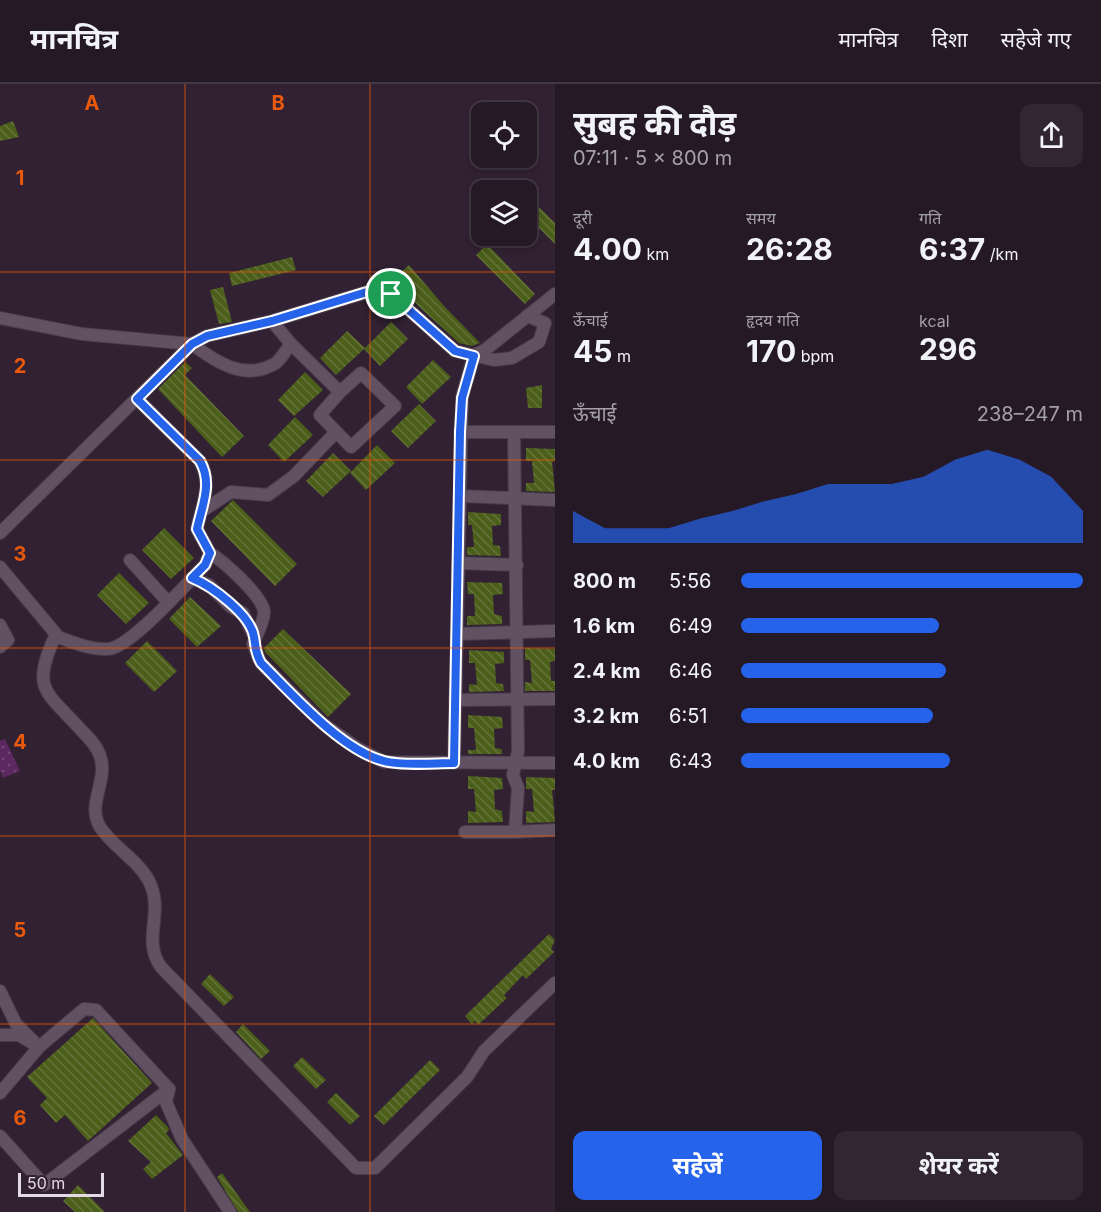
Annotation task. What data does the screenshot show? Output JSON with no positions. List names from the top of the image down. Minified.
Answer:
{"scale_bar":"50 m","page":{"header":"मानचित्र","nav":["मानचित्र","दिशा","सहेजे गए"],"heading":["सुबह की दौड़","07:11 · 5 × 800 m"],"stats":[["दूरी","4.00 km"],["समय","26:28"],["गति","6:37 /km"],["ऊँचाई","45 m"],["हृदय गति","170 bpm"],["kcal","296"]],"chart":["ऊँचाई","238–247 m"],"list":[{"name":"800 m","note":"5:56"},{"name":"1.6 km","note":"6:49"},{"name":"2.4 km","note":"6:46"},{"name":"3.2 km","note":"6:51"},{"name":"4.0 km","note":"6:43"}],"buttons":["सहेजें","शेयर करें"],"scale":"50 m"},"grid":{"columns":["A","B"],"rows":["1","2","3","4","5","6"]}}
